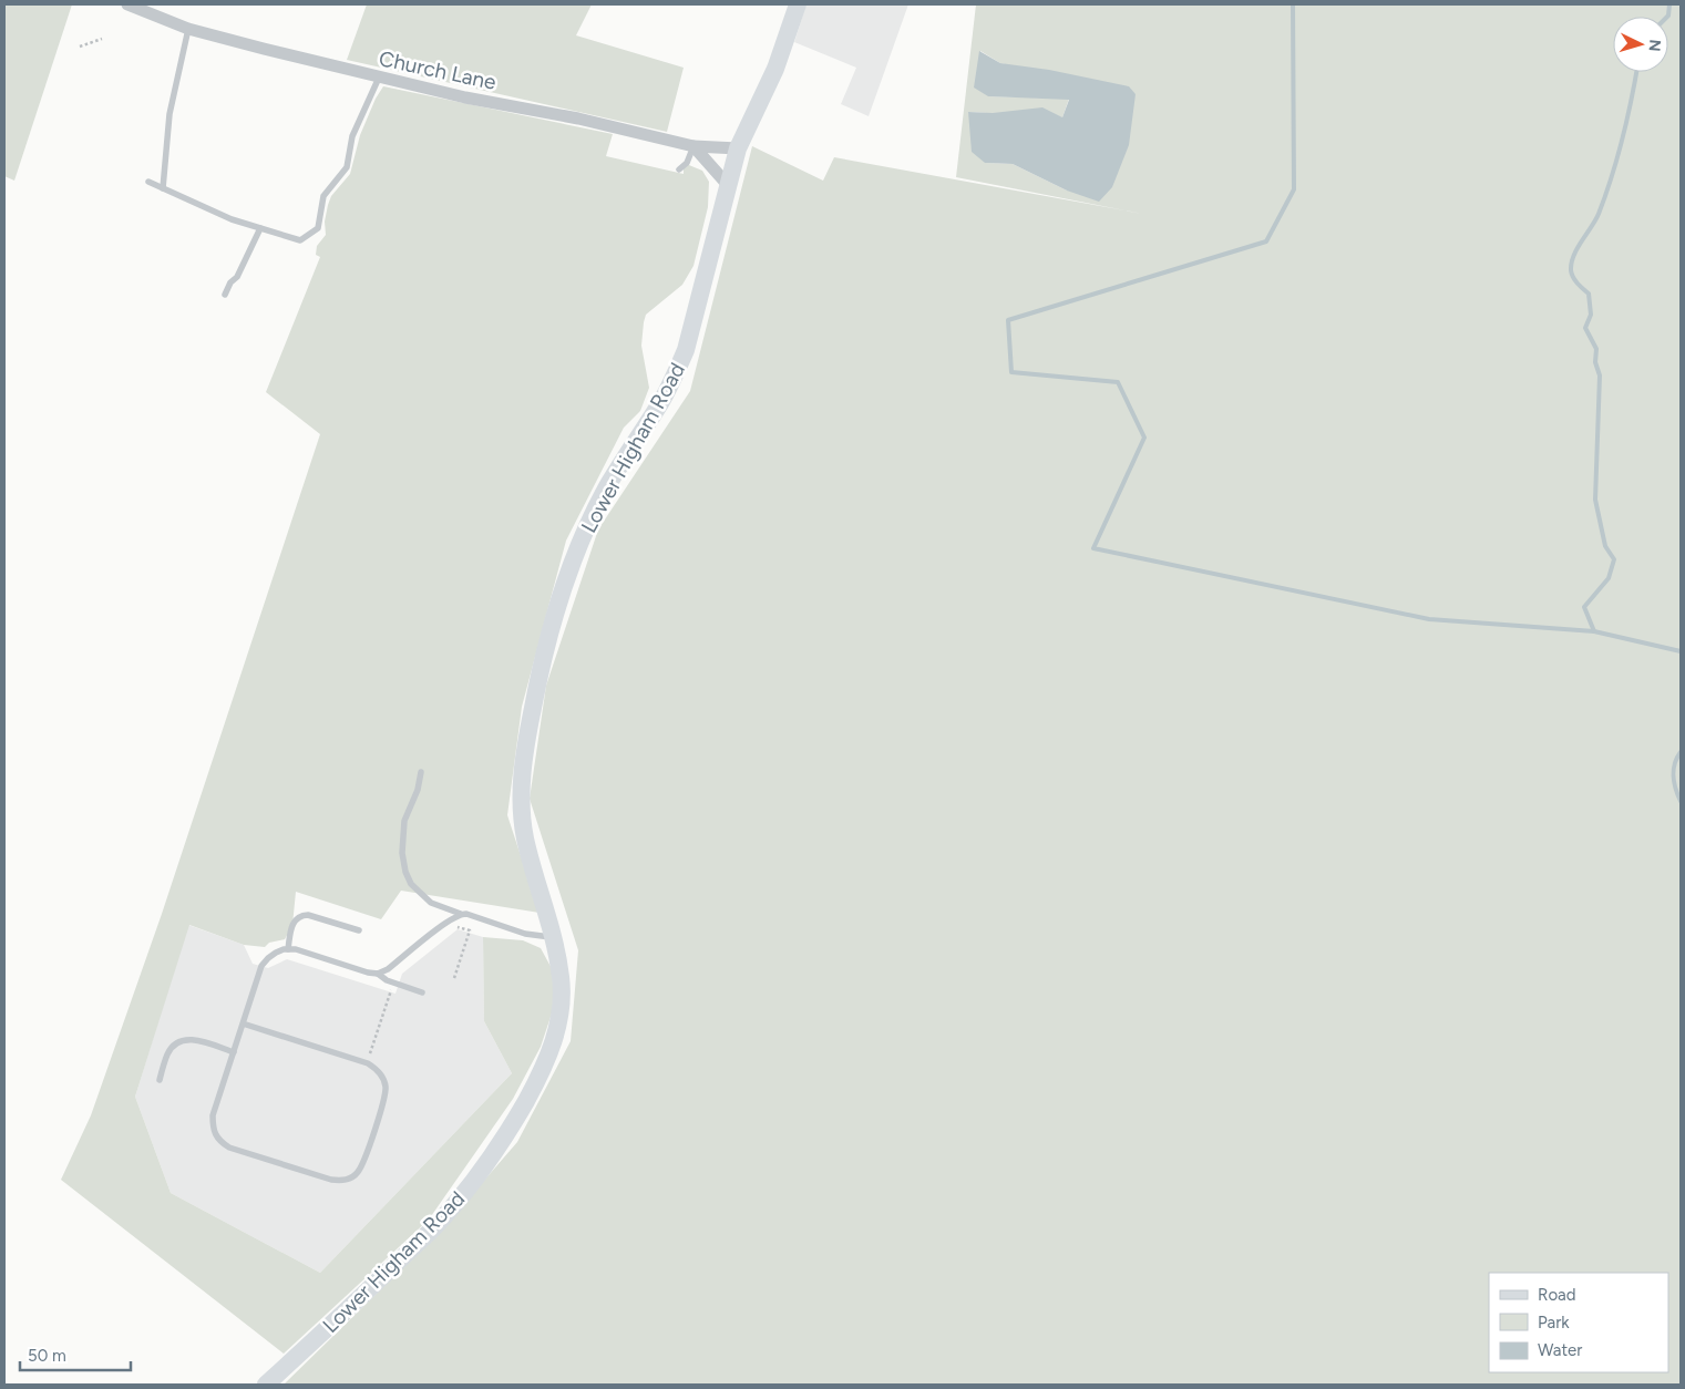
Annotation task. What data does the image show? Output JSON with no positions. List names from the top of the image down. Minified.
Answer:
{"streets":{"street":["Church Lane","Lower Higham Road"]},"crossings":[["Church Lane","Lower Higham Road"]],"legend":["Road","Park","Water"],"scale_bar":"50 m","north":"right"}
